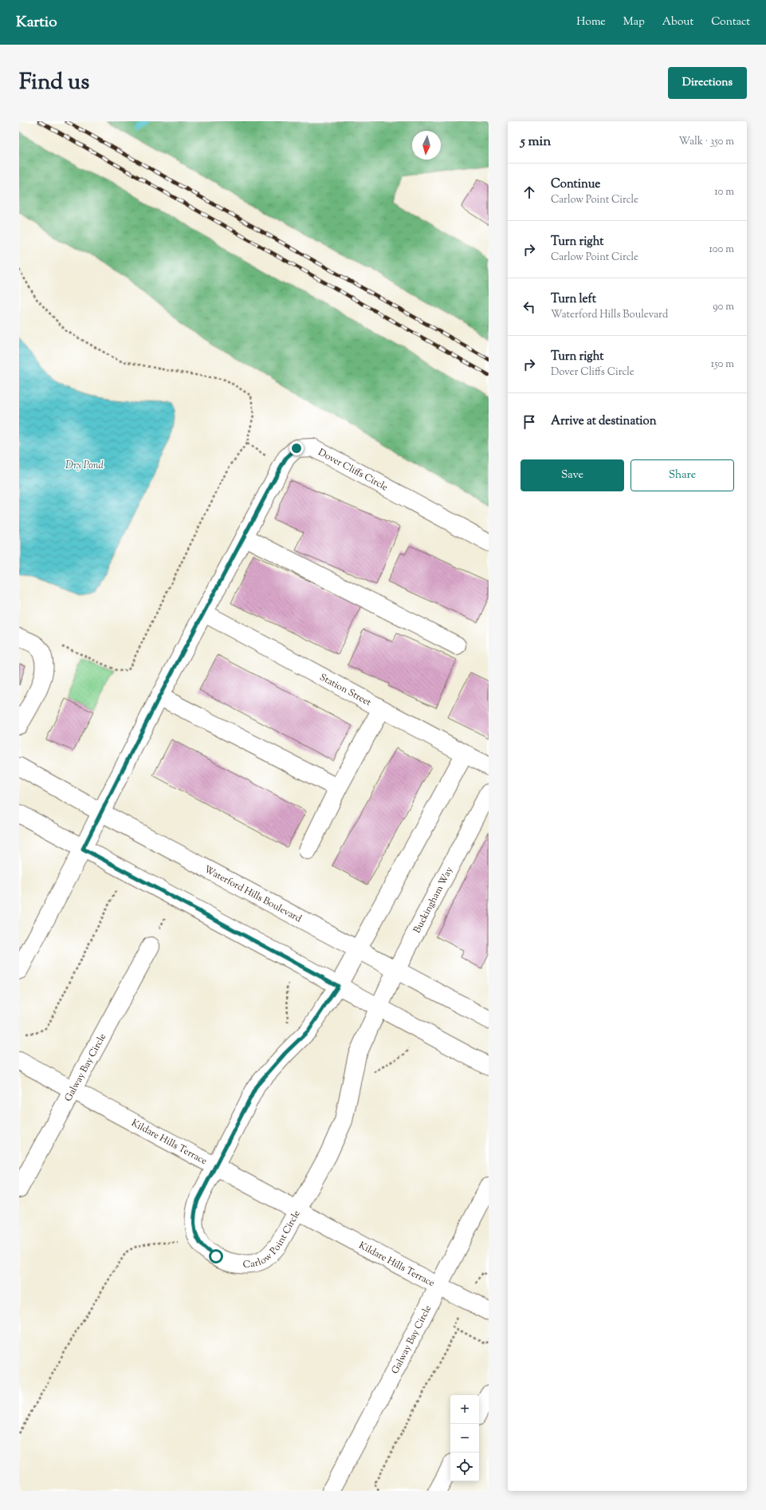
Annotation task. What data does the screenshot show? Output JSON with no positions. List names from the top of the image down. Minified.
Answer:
{"streets":{"street":["Dover Cliffs Circle","Station Street","Waterford Hills Boulevard","Buckingham Way","Galway Bay Circle","Kildare Hills Terrace","Carlow Point Circle"]},"crossings":[["Dover Cliffs Circle","Station Street"],["Dover Cliffs Circle","Waterford Hills Boulevard"],["Waterford Hills Boulevard","Buckingham Way"],["Waterford Hills Boulevard","Carlow Point Circle"],["Buckingham Way","Carlow Point Circle"],["Galway Bay Circle","Kildare Hills Terrace"],["Kildare Hills Terrace","Carlow Point Circle"]],"water":["Dry Pond"],"north":"bottom","page":{"header":"Kartio","nav":["Home","Map","About","Contact"],"title":"Find us","buttons":["Directions",["Save","Share"]],"heading":["5 min","Walk · 350 m"],"list":[["Continue","Carlow Point Circle","10 m"],["Turn right","Carlow Point Circle","100 m"],["Turn left","Waterford Hills Boulevard","90 m"],["Turn right","Dover Cliffs Circle","150 m"],"Arrive at destination"],"map_buttons":["+","−"]}}
